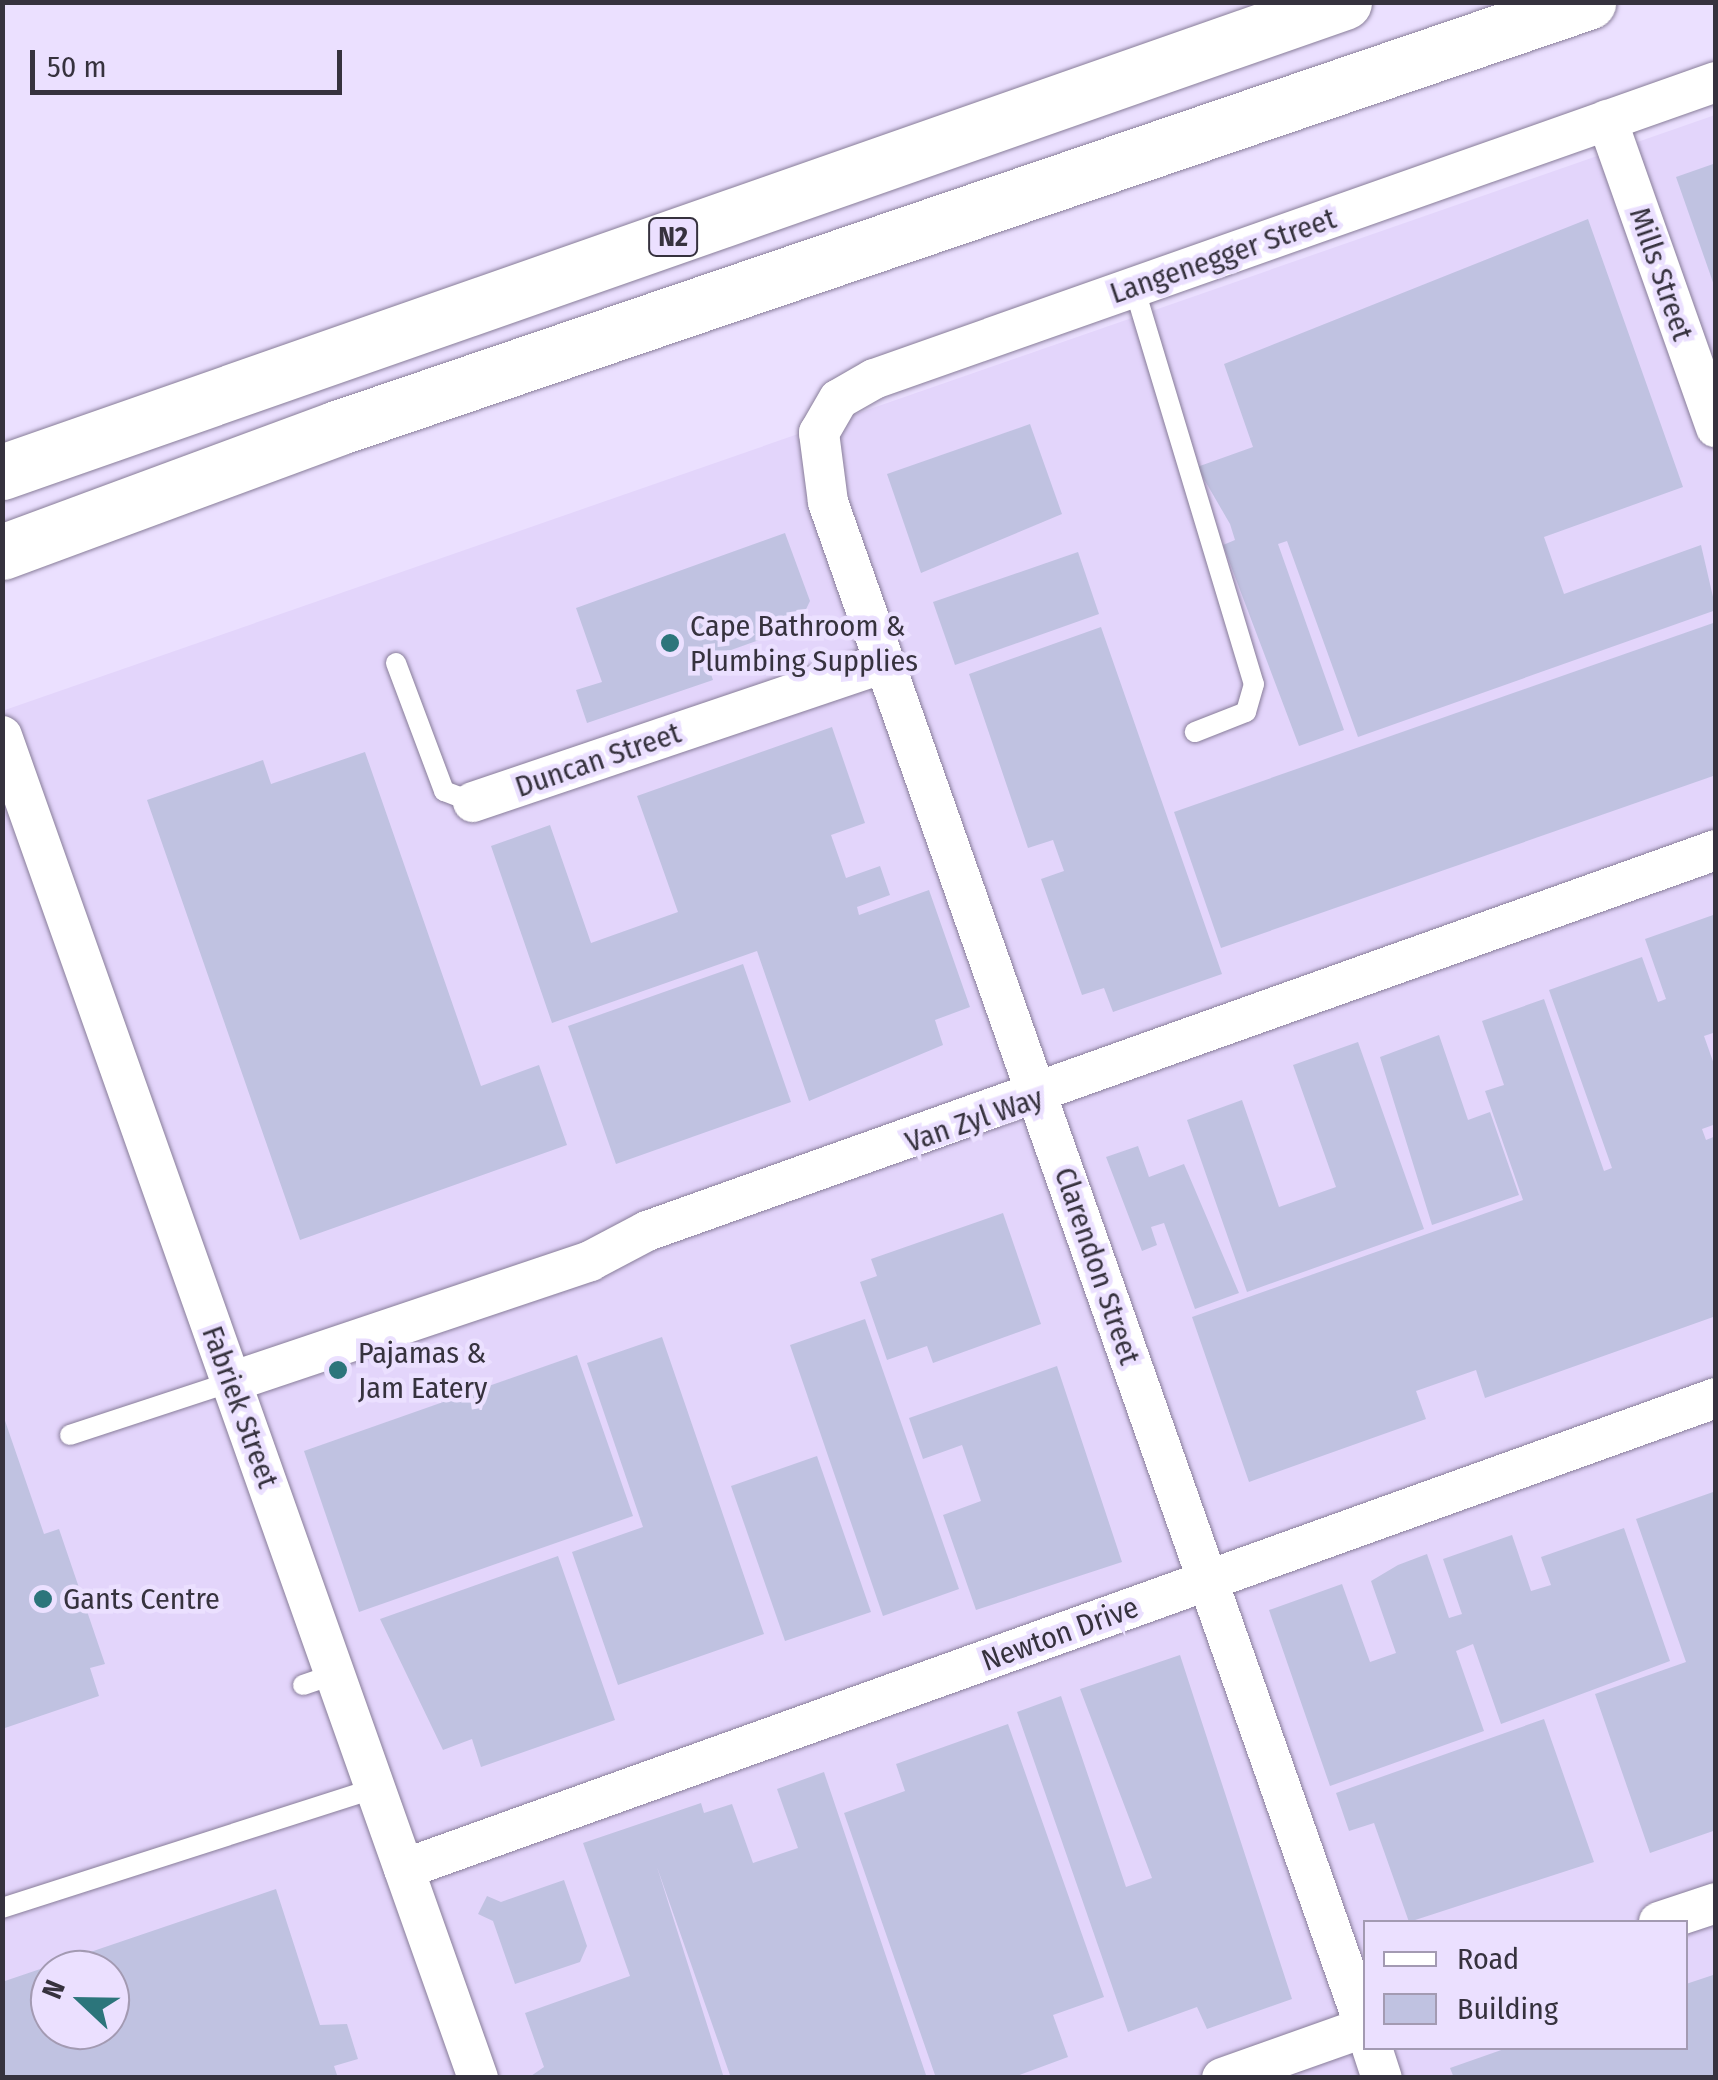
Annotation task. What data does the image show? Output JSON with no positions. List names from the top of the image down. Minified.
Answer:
{"streets":{"highway":["N2"],"street":["Langenegger Street","Mills Street","Duncan Street","Van Zyl Way","Clarendon Street","Fabriek Street","Newton Drive"]},"crossings":[["Langenegger Street","Mills Street"],["Langenegger Street","Clarendon Street"],["Duncan Street","Clarendon Street"],["Van Zyl Way","Clarendon Street"],["Van Zyl Way","Fabriek Street"],["Clarendon Street","Newton Drive"],["Fabriek Street","Newton Drive"]],"places":["Cape Bathroom & Plumbing Supplies","Pajamas & Jam Eatery","Gants Centre"],"legend":["Road","Building"],"scale_bar":"50 m","north":"left"}
